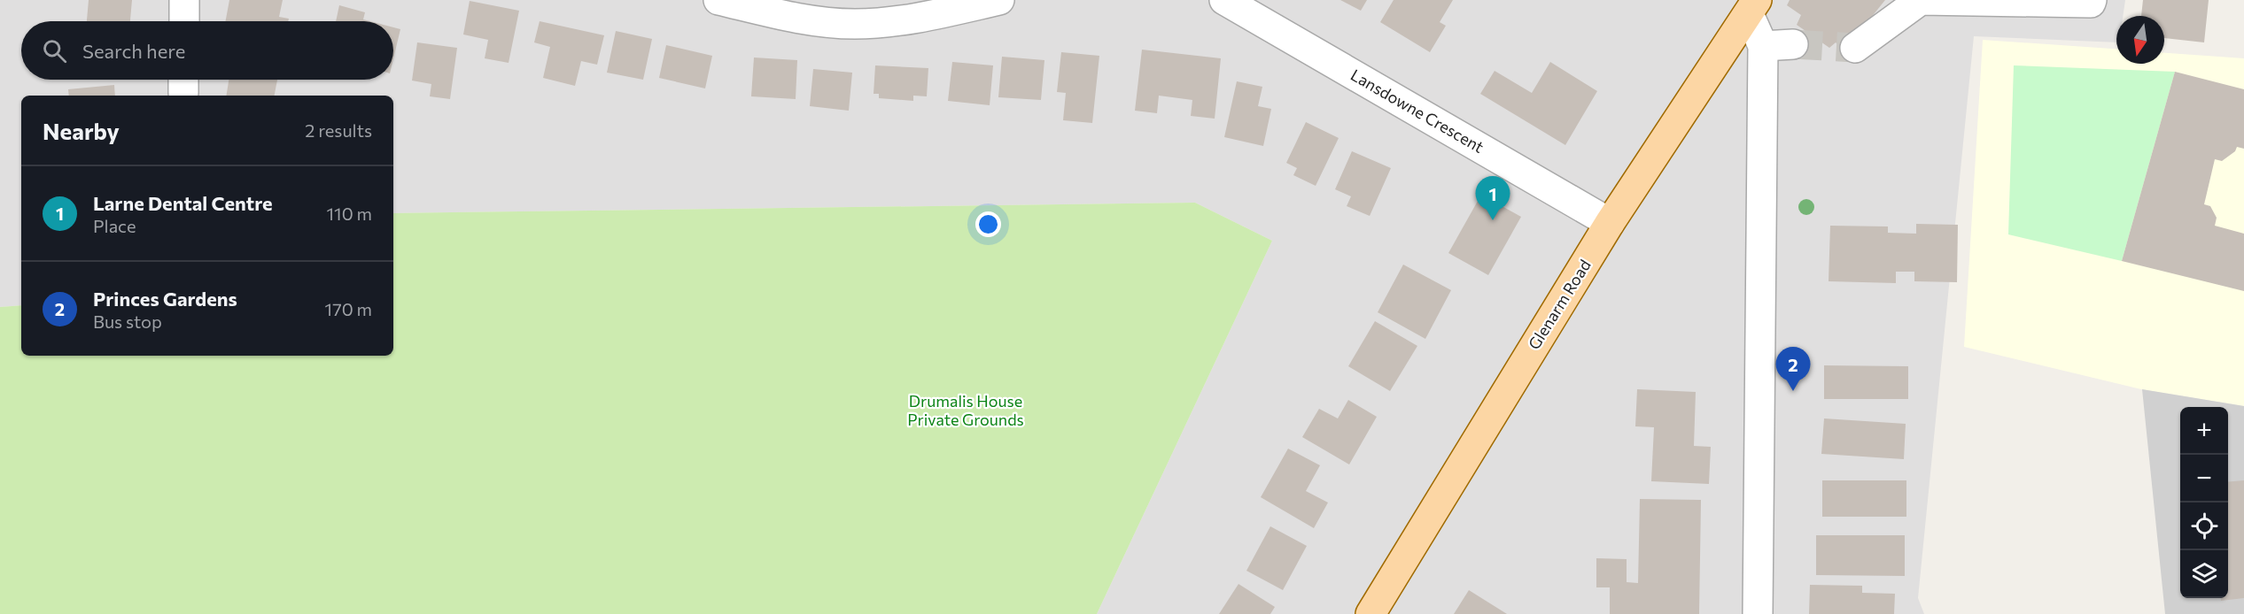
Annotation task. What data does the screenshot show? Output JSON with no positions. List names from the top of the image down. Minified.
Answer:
{"streets":{"main road":["Glenarm Road"],"street":["Lansdowne Crescent"]},"crossings":[["Lansdowne Crescent","Glenarm Road"]],"parks":["Drumalis House Private Grounds"],"north":"bottom","page":{"search":"Search here","heading":["Nearby","2 results"],"list":[{"mark":"1","name":"Larne Dental Centre","note":"Place","value":"110 m"},{"mark":"2","name":"Princes Gardens","note":"Bus stop","value":"170 m"}],"pins":["1","2"],"map_buttons":["+","−"]}}
